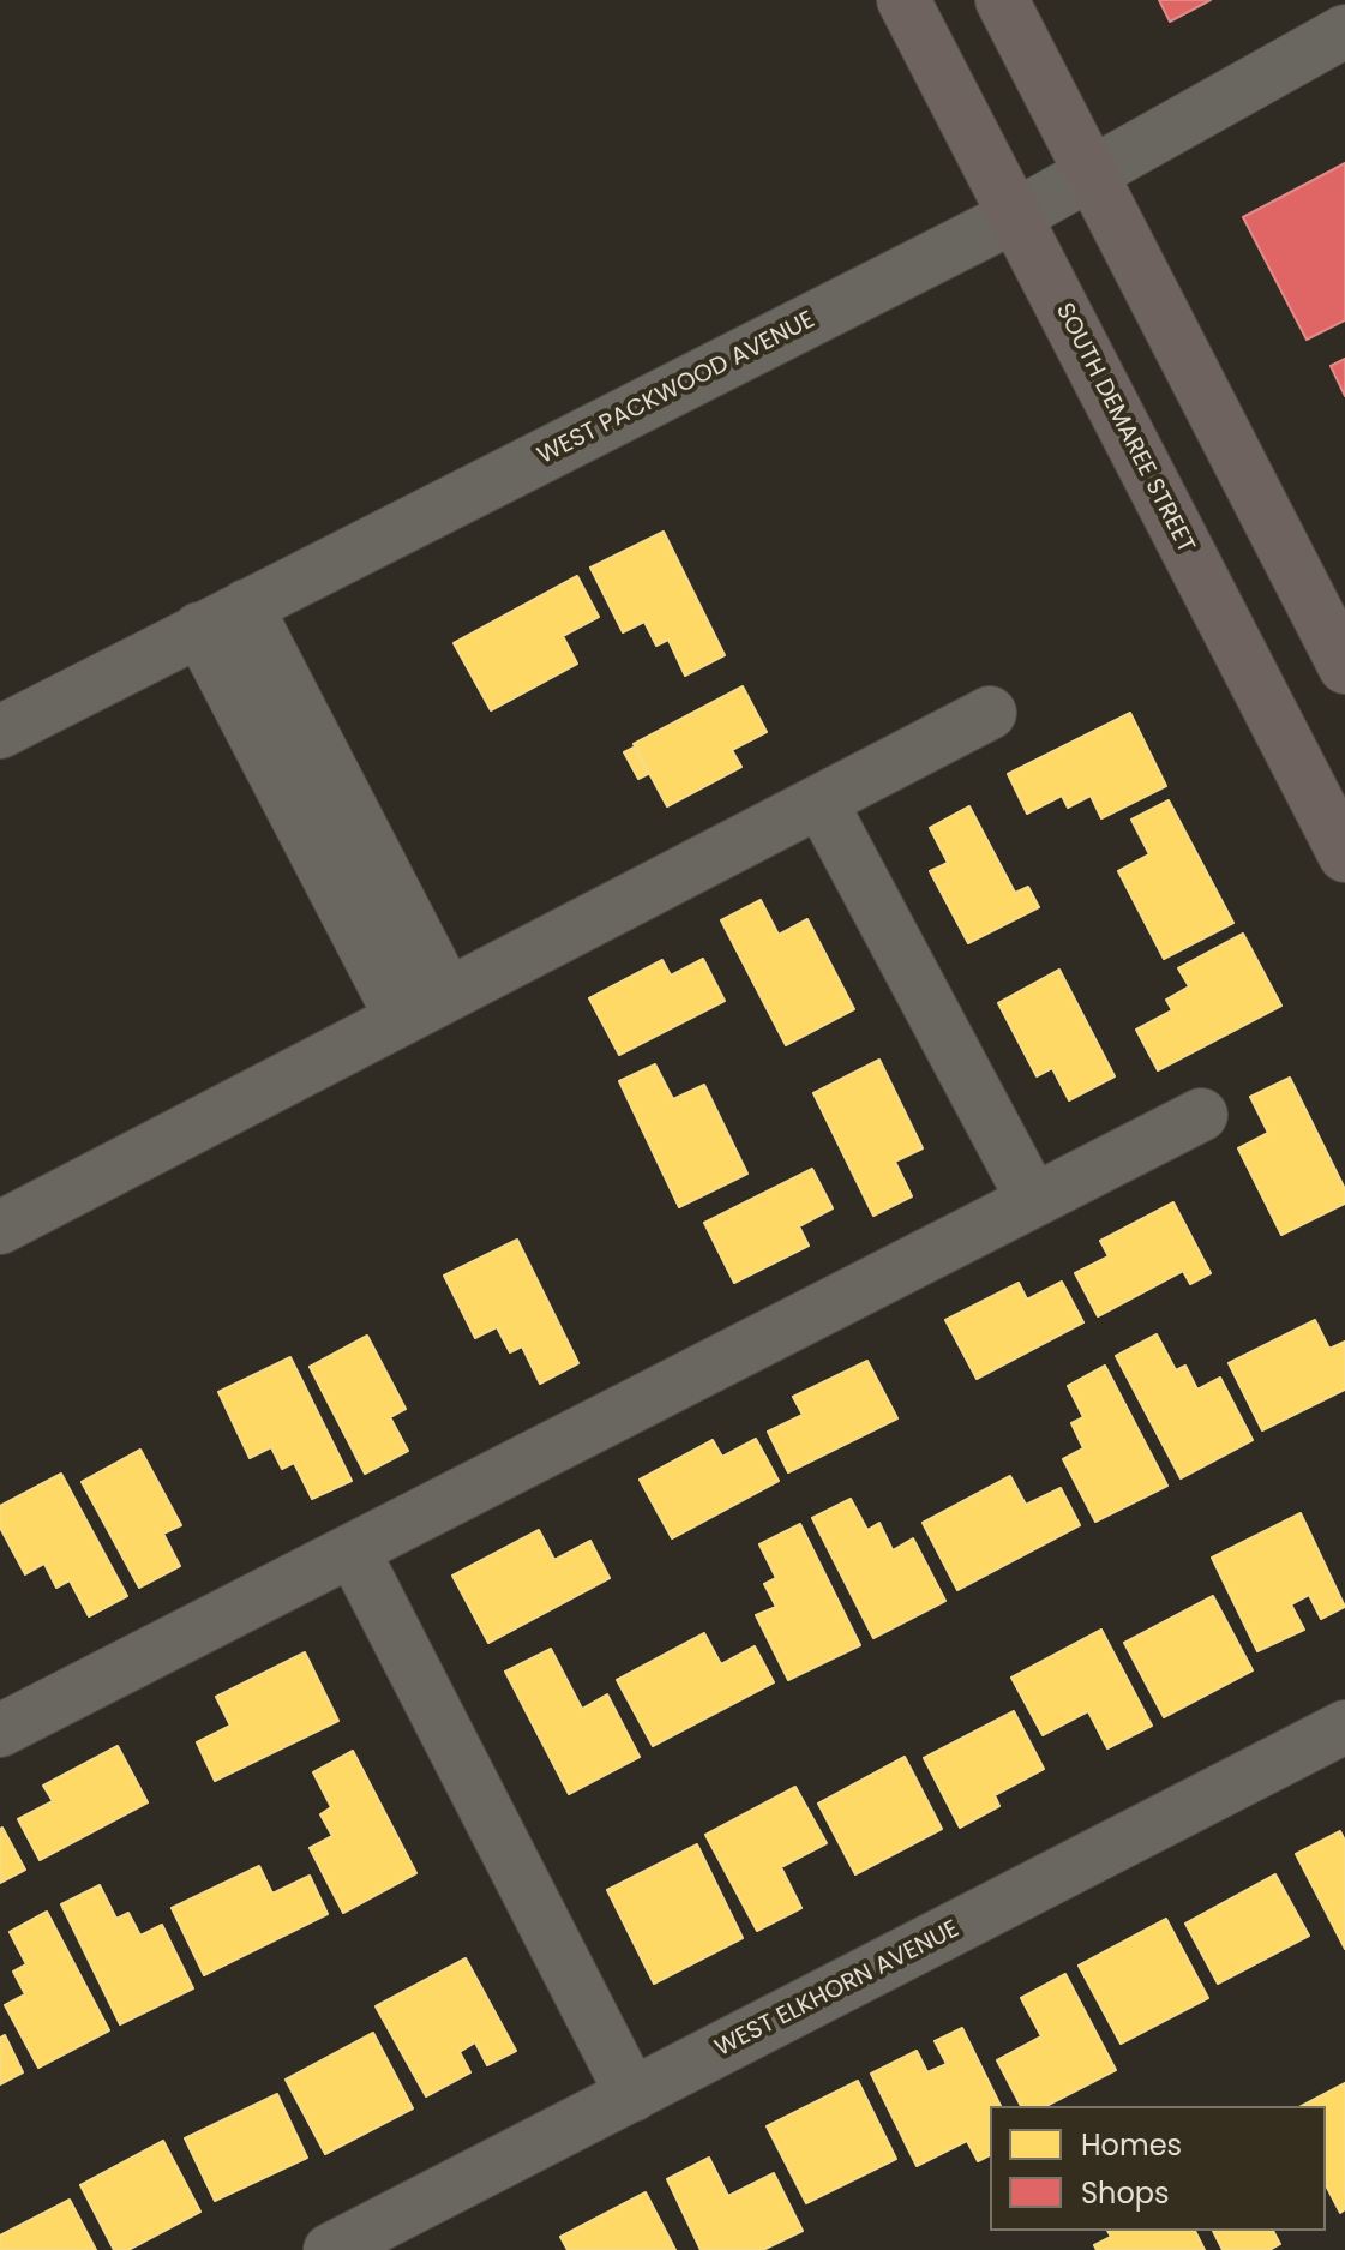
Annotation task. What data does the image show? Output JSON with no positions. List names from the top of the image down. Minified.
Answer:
{"streets":{"main road":["SOUTH DEMAREE STREET"],"street":["WEST PACKWOOD AVENUE","WEST ELKHORN AVENUE"]},"crossings":[["WEST PACKWOOD AVENUE","SOUTH DEMAREE STREET"]],"legend":["Homes","Shops"]}
